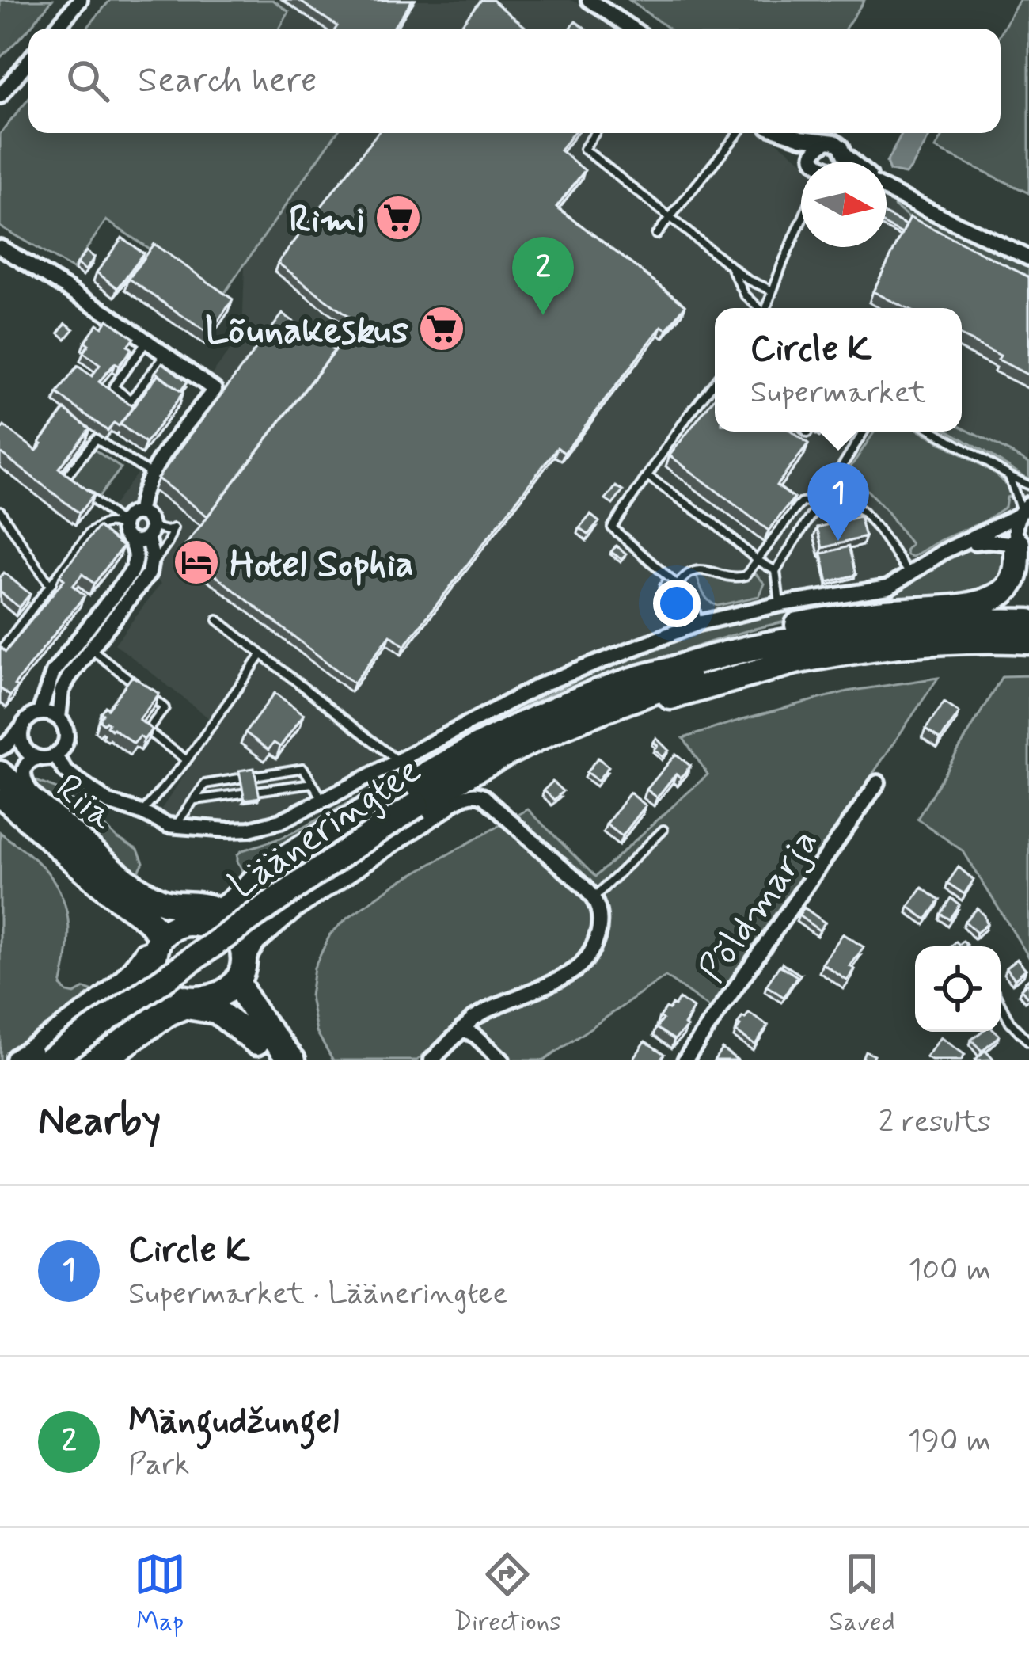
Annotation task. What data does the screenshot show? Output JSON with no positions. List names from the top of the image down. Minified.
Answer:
{"streets":{"highway":["Riia","Lääneringtee"],"street":["Põldmarja"]},"places":{"supermarket":["Rimi","Lõunakeskus"],"hotel":["Hotel Sophia"]},"north":"right","page":{"search":"Search here","pins":["2","1"],"popup":["Circle K","Supermarket"],"heading":["Nearby","2 results"],"list":[{"mark":"1","name":"Circle K","note":"Supermarket · Lääneringtee","value":"100 m"},{"mark":"2","name":"Mängudžungel","note":"Park","value":"190 m"}],"nav":["Map","Directions","Saved"]}}
